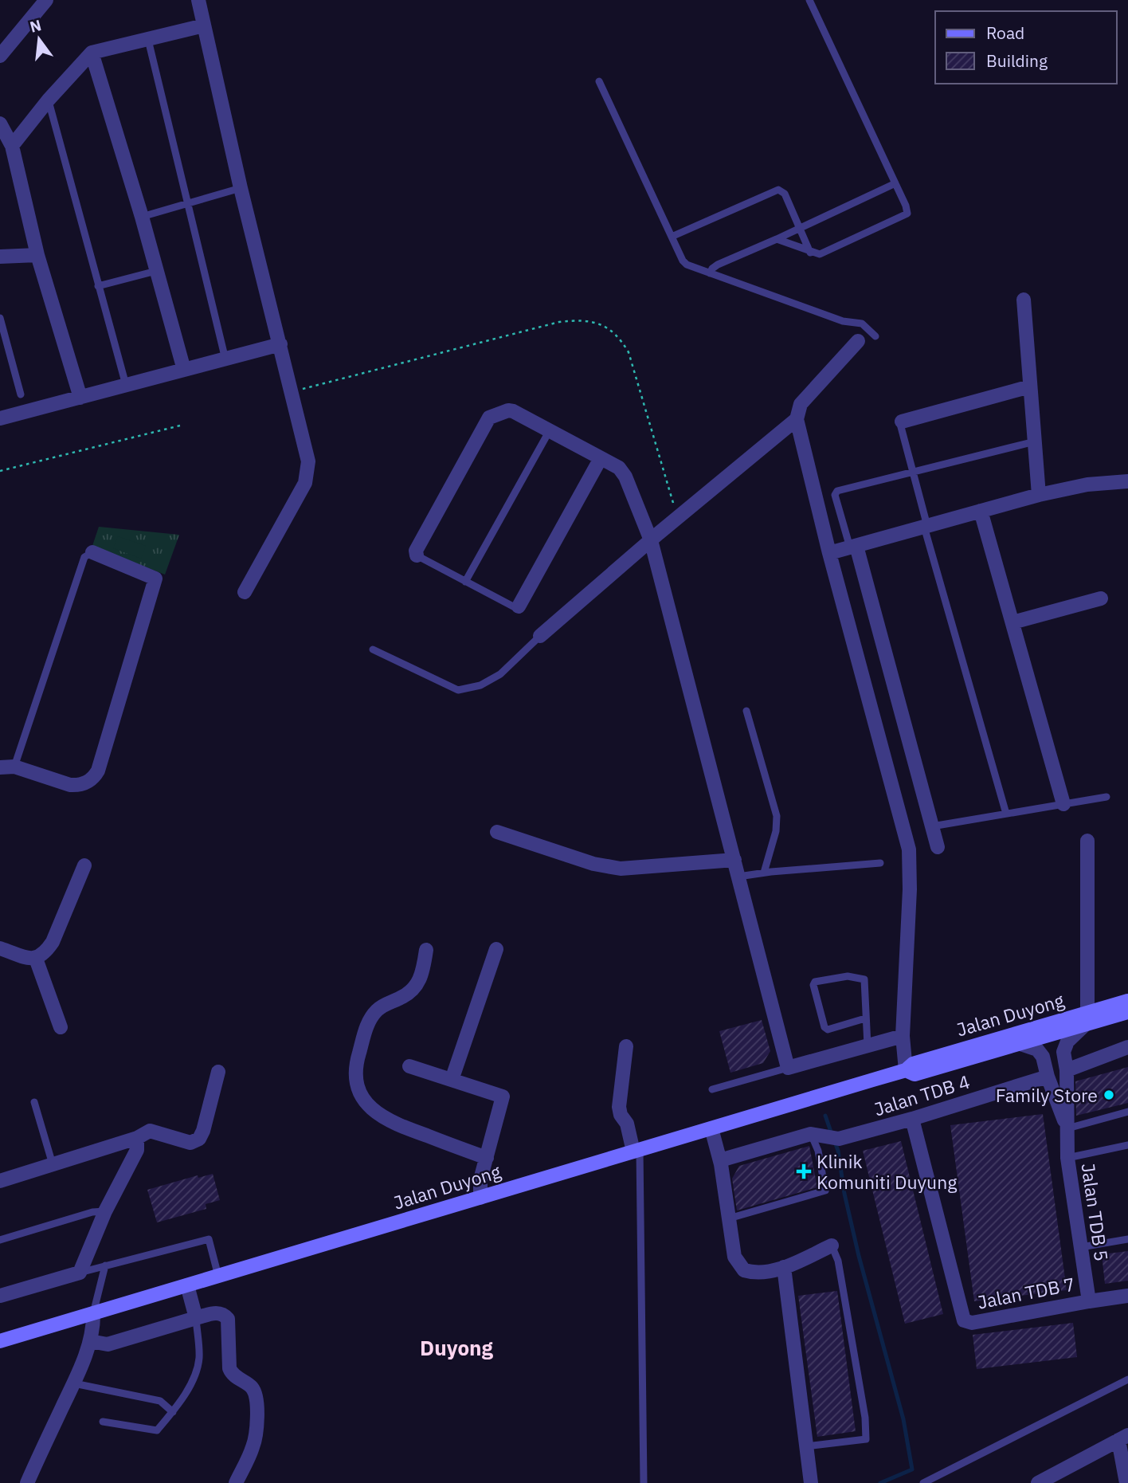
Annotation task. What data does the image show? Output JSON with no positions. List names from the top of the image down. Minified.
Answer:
{"streets":{"main road":["Jalan Duyong"],"street":["Jalan TDB 4","Jalan TDB 5","Jalan TDB 7"]},"crossings":[["Jalan Duyong","Jalan TDB 5"],["Jalan TDB 4","Jalan TDB 7"],["Jalan TDB 5","Jalan TDB 7"]],"districts":["Duyong"],"places":{"other":["Family Store"],"health":["Klinik Komuniti Duyung"]},"legend":["Road","Building"],"north":"top"}
